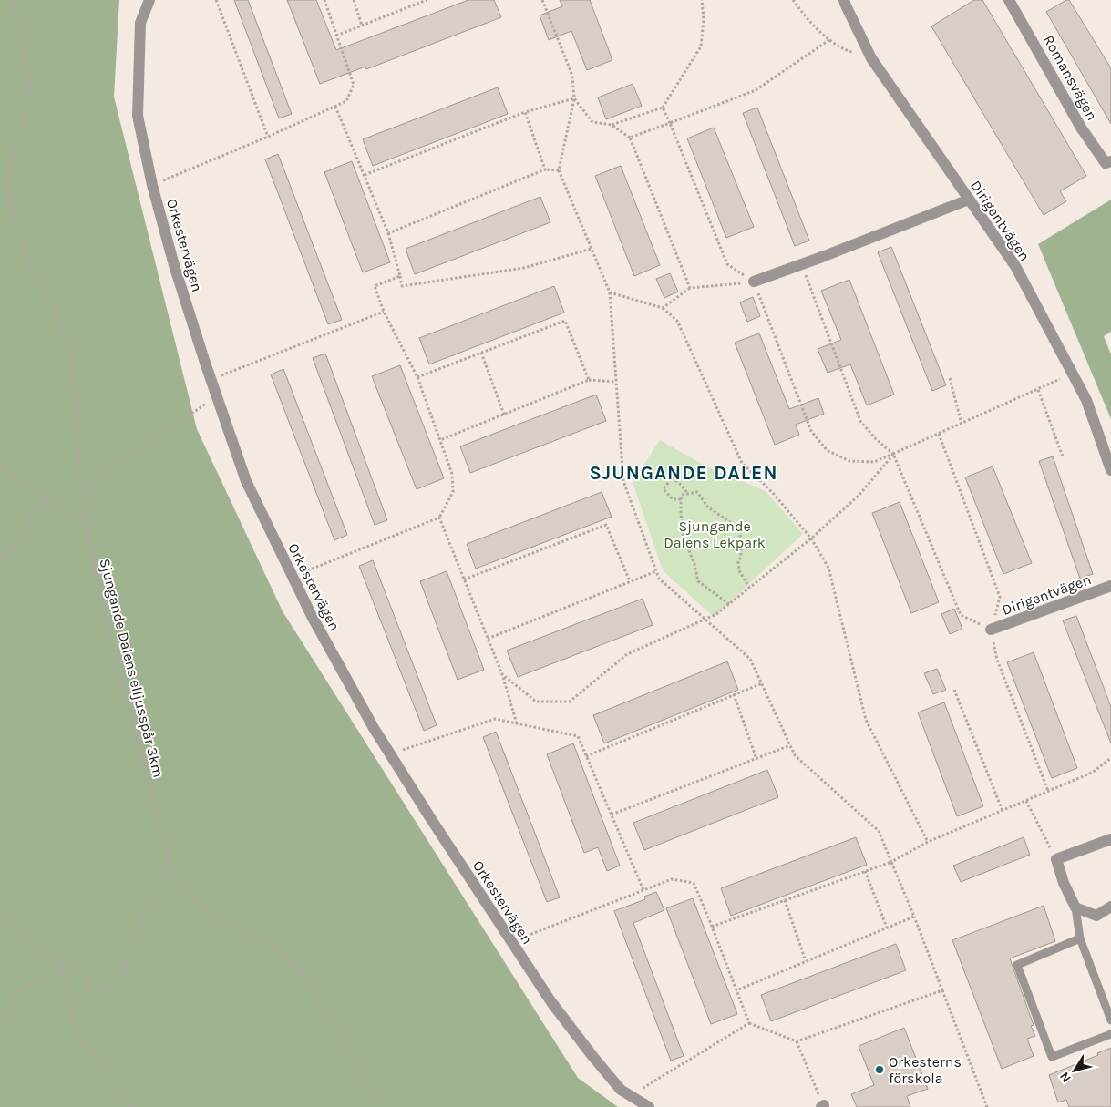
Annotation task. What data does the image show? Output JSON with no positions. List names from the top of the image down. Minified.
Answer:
{"streets":{"street":["Romansvägen","Dirigentvägen","Orkestervägen"],"path":["Sjungande Dalens elljusspår 3km"]},"districts":["SJUNGANDE DALEN"],"parks":["Sjungande Dalens Lekpark"],"places":["Orkesterns förskola"],"north":"bottom left"}
